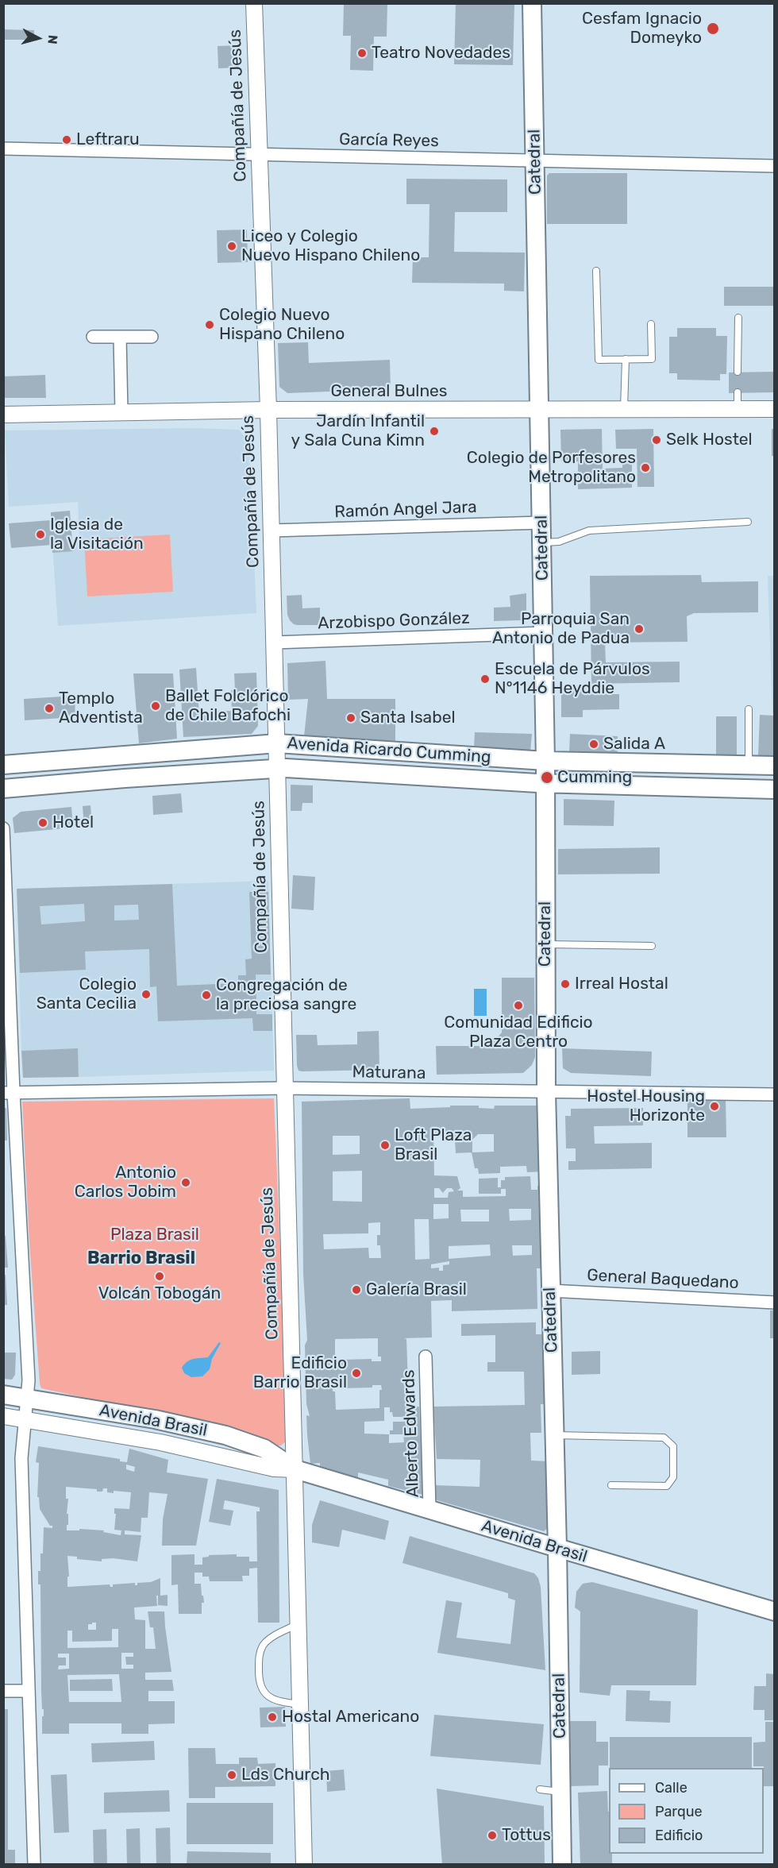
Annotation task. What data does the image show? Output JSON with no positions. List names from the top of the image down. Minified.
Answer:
{"streets":{"main road":["Catedral","Avenida Ricardo Cumming","Avenida Brasil"],"street":["Compañía de Jesús","García Reyes","General Bulnes","Ramón Angel Jara","Arzobispo González","Maturana","General Baquedano","Alberto Edwards"]},"crossings":[["Compañía de Jesús","García Reyes"],["Compañía de Jesús","General Bulnes"],["Compañía de Jesús","Ramón Angel Jara"],["Compañía de Jesús","Arzobispo González"],["Compañía de Jesús","Avenida Ricardo Cumming"],["Compañía de Jesús","Maturana"],["Compañía de Jesús","Avenida Brasil"],["García Reyes","Catedral"],["Catedral","General Bulnes"],["Catedral","Ramón Angel Jara"],["Catedral","Arzobispo González"],["Catedral","Avenida Ricardo Cumming"],["Catedral","Maturana"],["Catedral","General Baquedano"],["Catedral","Avenida Brasil"],["Avenida Brasil","Alberto Edwards"]],"districts":["Barrio Brasil"],"parks":["Plaza Brasil"],"places":["Cesfam Ignacio Domeyko","Teatro Novedades","Leftraru","Liceo y Colegio Nuevo Hispano Chileno","Colegio Nuevo Hispano Chileno","Jardín Infantil y Sala Cuna Kimn","Selk Hostel","Colegio de Porfesores Metropolitano","Iglesia de la Visitación","Parroquia San Antonio de Padua","Escuela de Párvulos N°1146 Heyddie","Ballet Folclórico de Chile Bafochi","Templo Adventista","Santa Isabel","Salida A","Cumming","Hotel","Irreal Hostal","Colegio Santa Cecilia","Congregación de la preciosa sangre","Comunidad Edificio Plaza Centro","Hostel Housing Horizonte","Loft Plaza Brasil","Antonio Carlos Jobim","Volcán Tobogán","Galería Brasil","Edificio Barrio Brasil","Hostal Americano","Lds Church","Tottus"],"legend":["Calle","Parque","Edificio"],"north":"right"}
